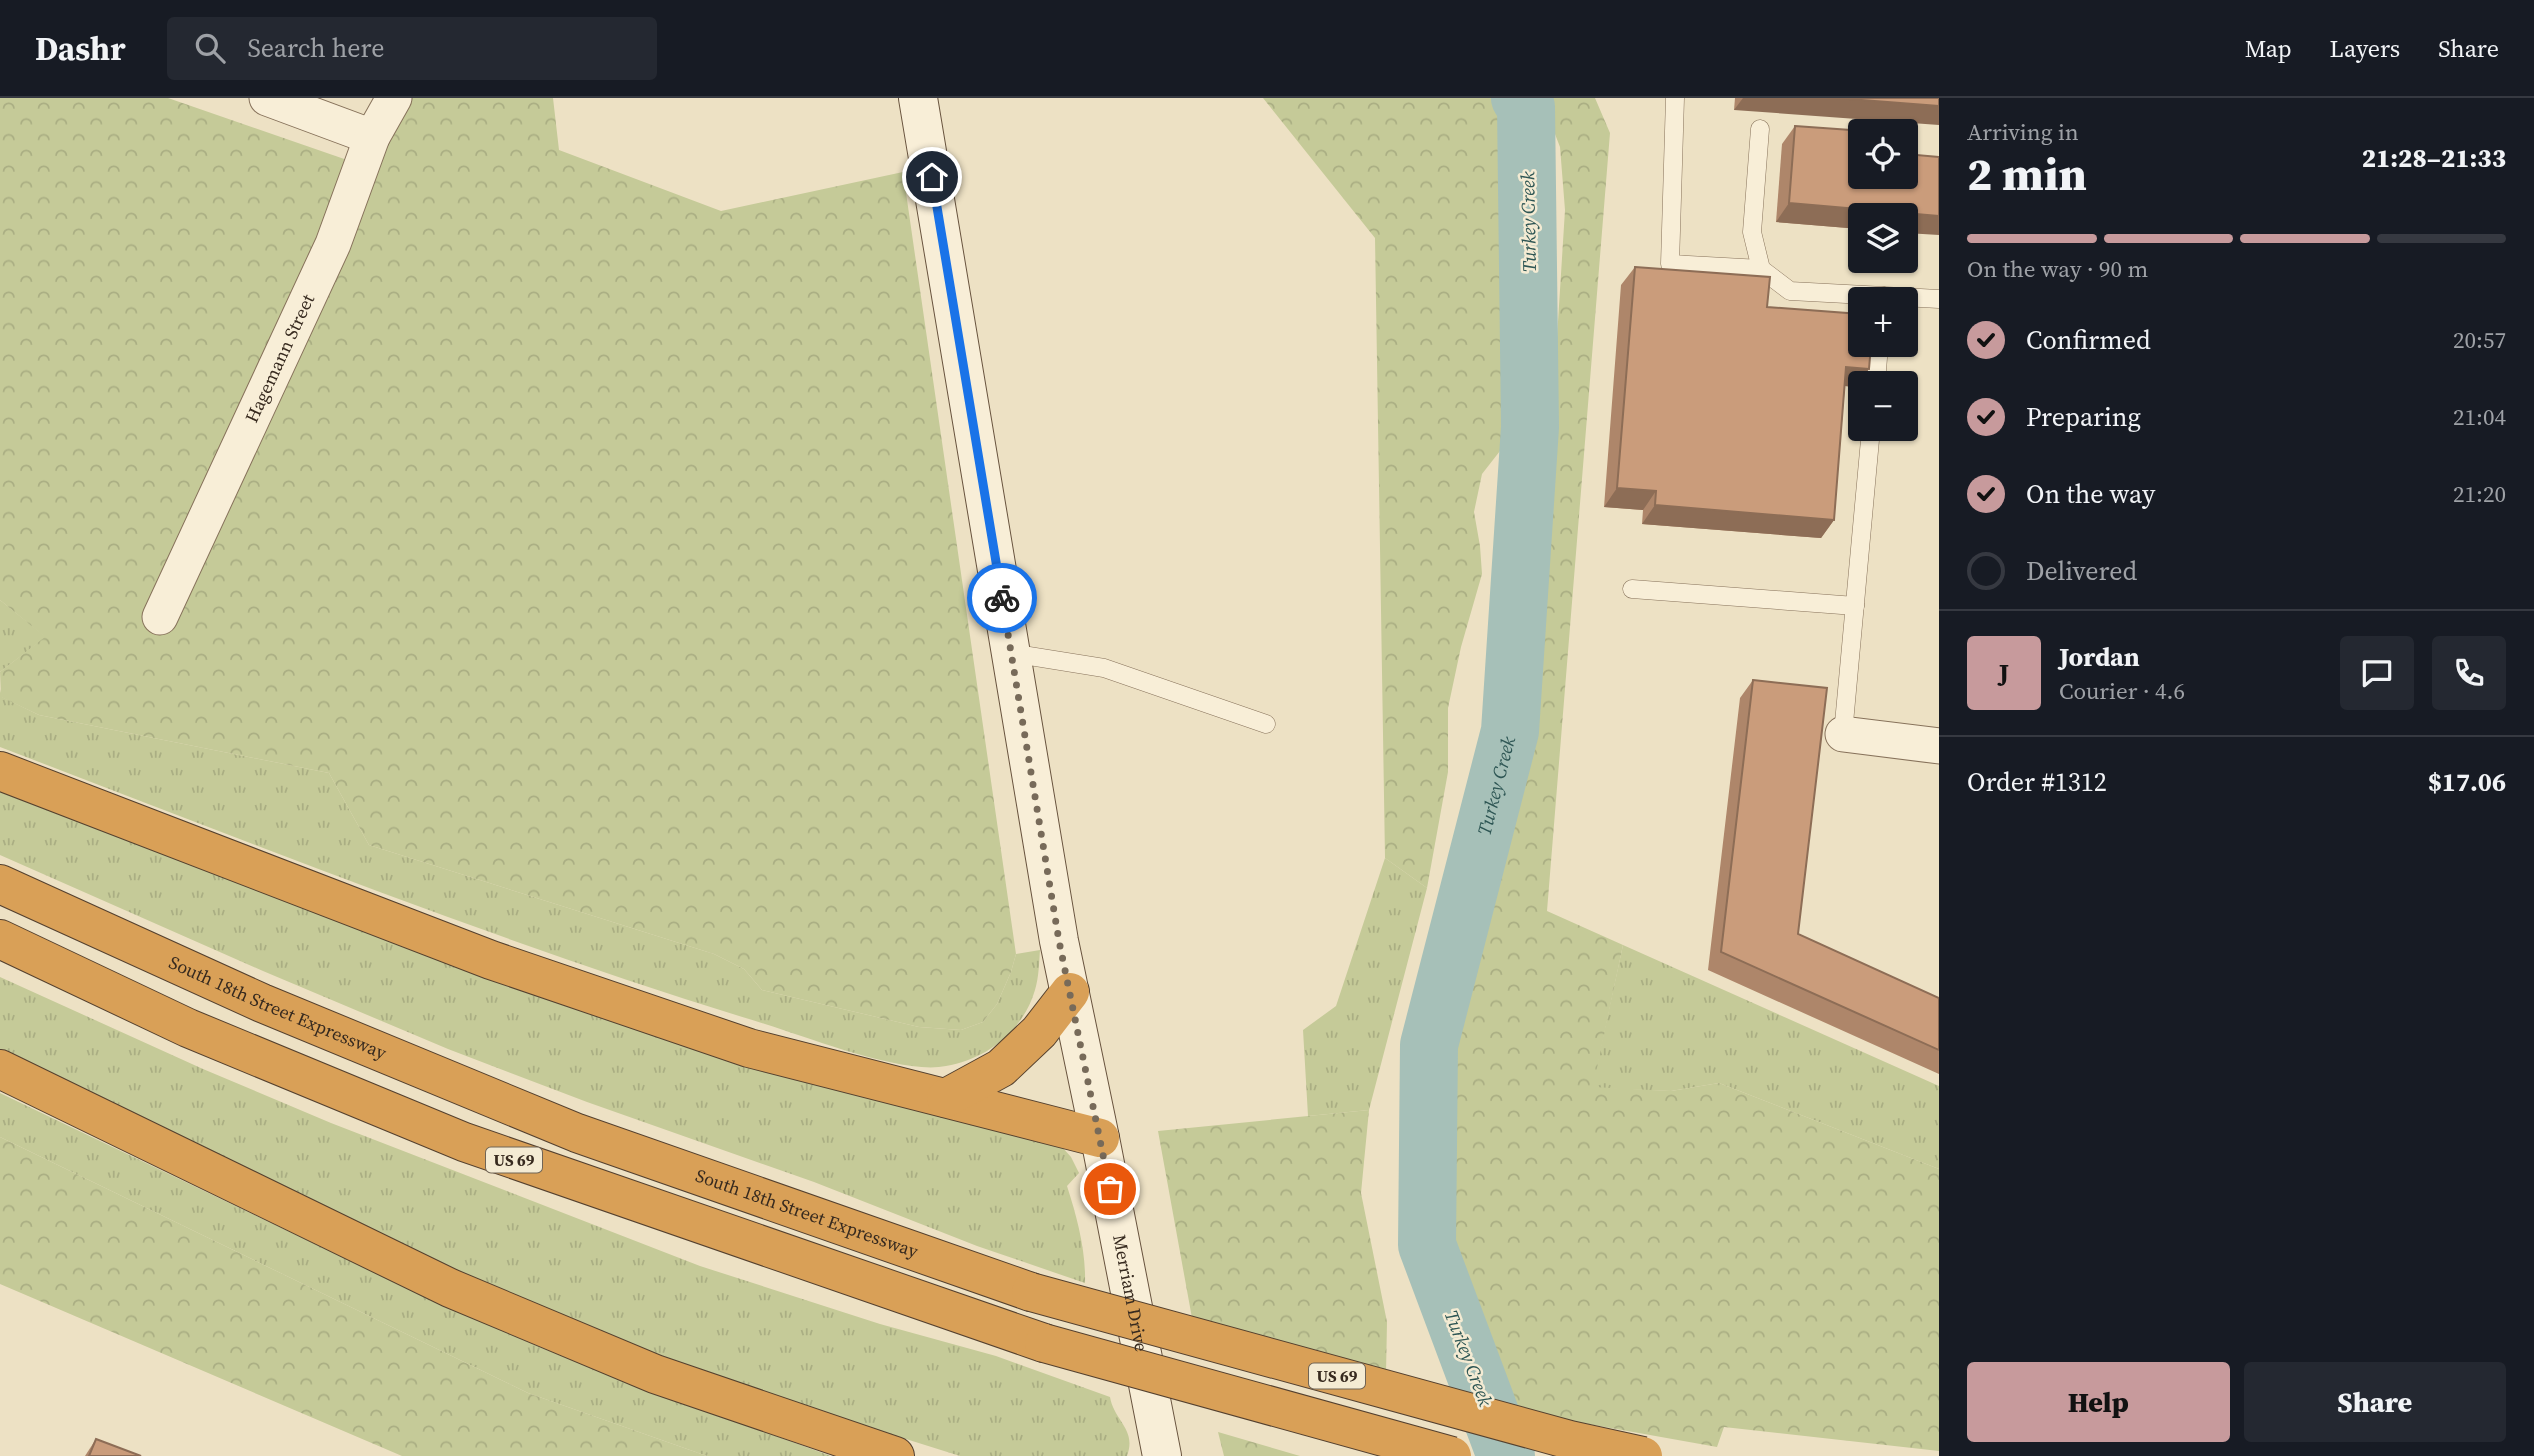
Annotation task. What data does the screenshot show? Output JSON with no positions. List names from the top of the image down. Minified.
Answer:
{"streets":{"highway":["South 18th Street Expressway","US 69"],"main road":["Merriam Drive"],"street":["Hagemann Street"]},"water":["Turkey Creek"],"page":{"header":"Dashr","search":"Search here","nav":["Map","Layers","Share"],"heading":["2 min","Arriving in","21:28–21:33"],"panel":["Jordan","Courier · 4.6","Order #1312","$17.06"],"map_buttons":["+","−"],"bar":"On the way · 90 m","list":[["Confirmed","20:57"],["Preparing","21:04"],["On the way","21:20"],"Delivered"],"round":"J","buttons":["Help","Share"]}}
